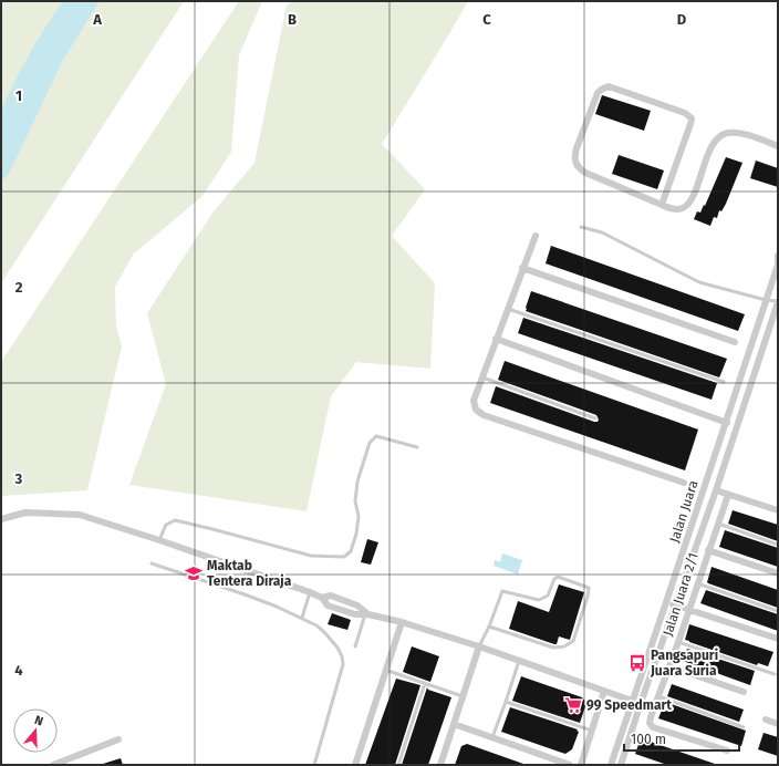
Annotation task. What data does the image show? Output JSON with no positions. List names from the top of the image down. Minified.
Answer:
{"streets":{"street":["Jalan Juara","Jalan Juara 2/1"]},"places":{"school or university":["Maktab Tentera Diraja"],"bus stop":["Pangsapuri Juara Suria"],"supermarket":["99 Speedmart"]},"scale_bar":"100 m","north":"top","grid":{"columns":["A","B","C","D"],"rows":["1","2","3","4"]}}
